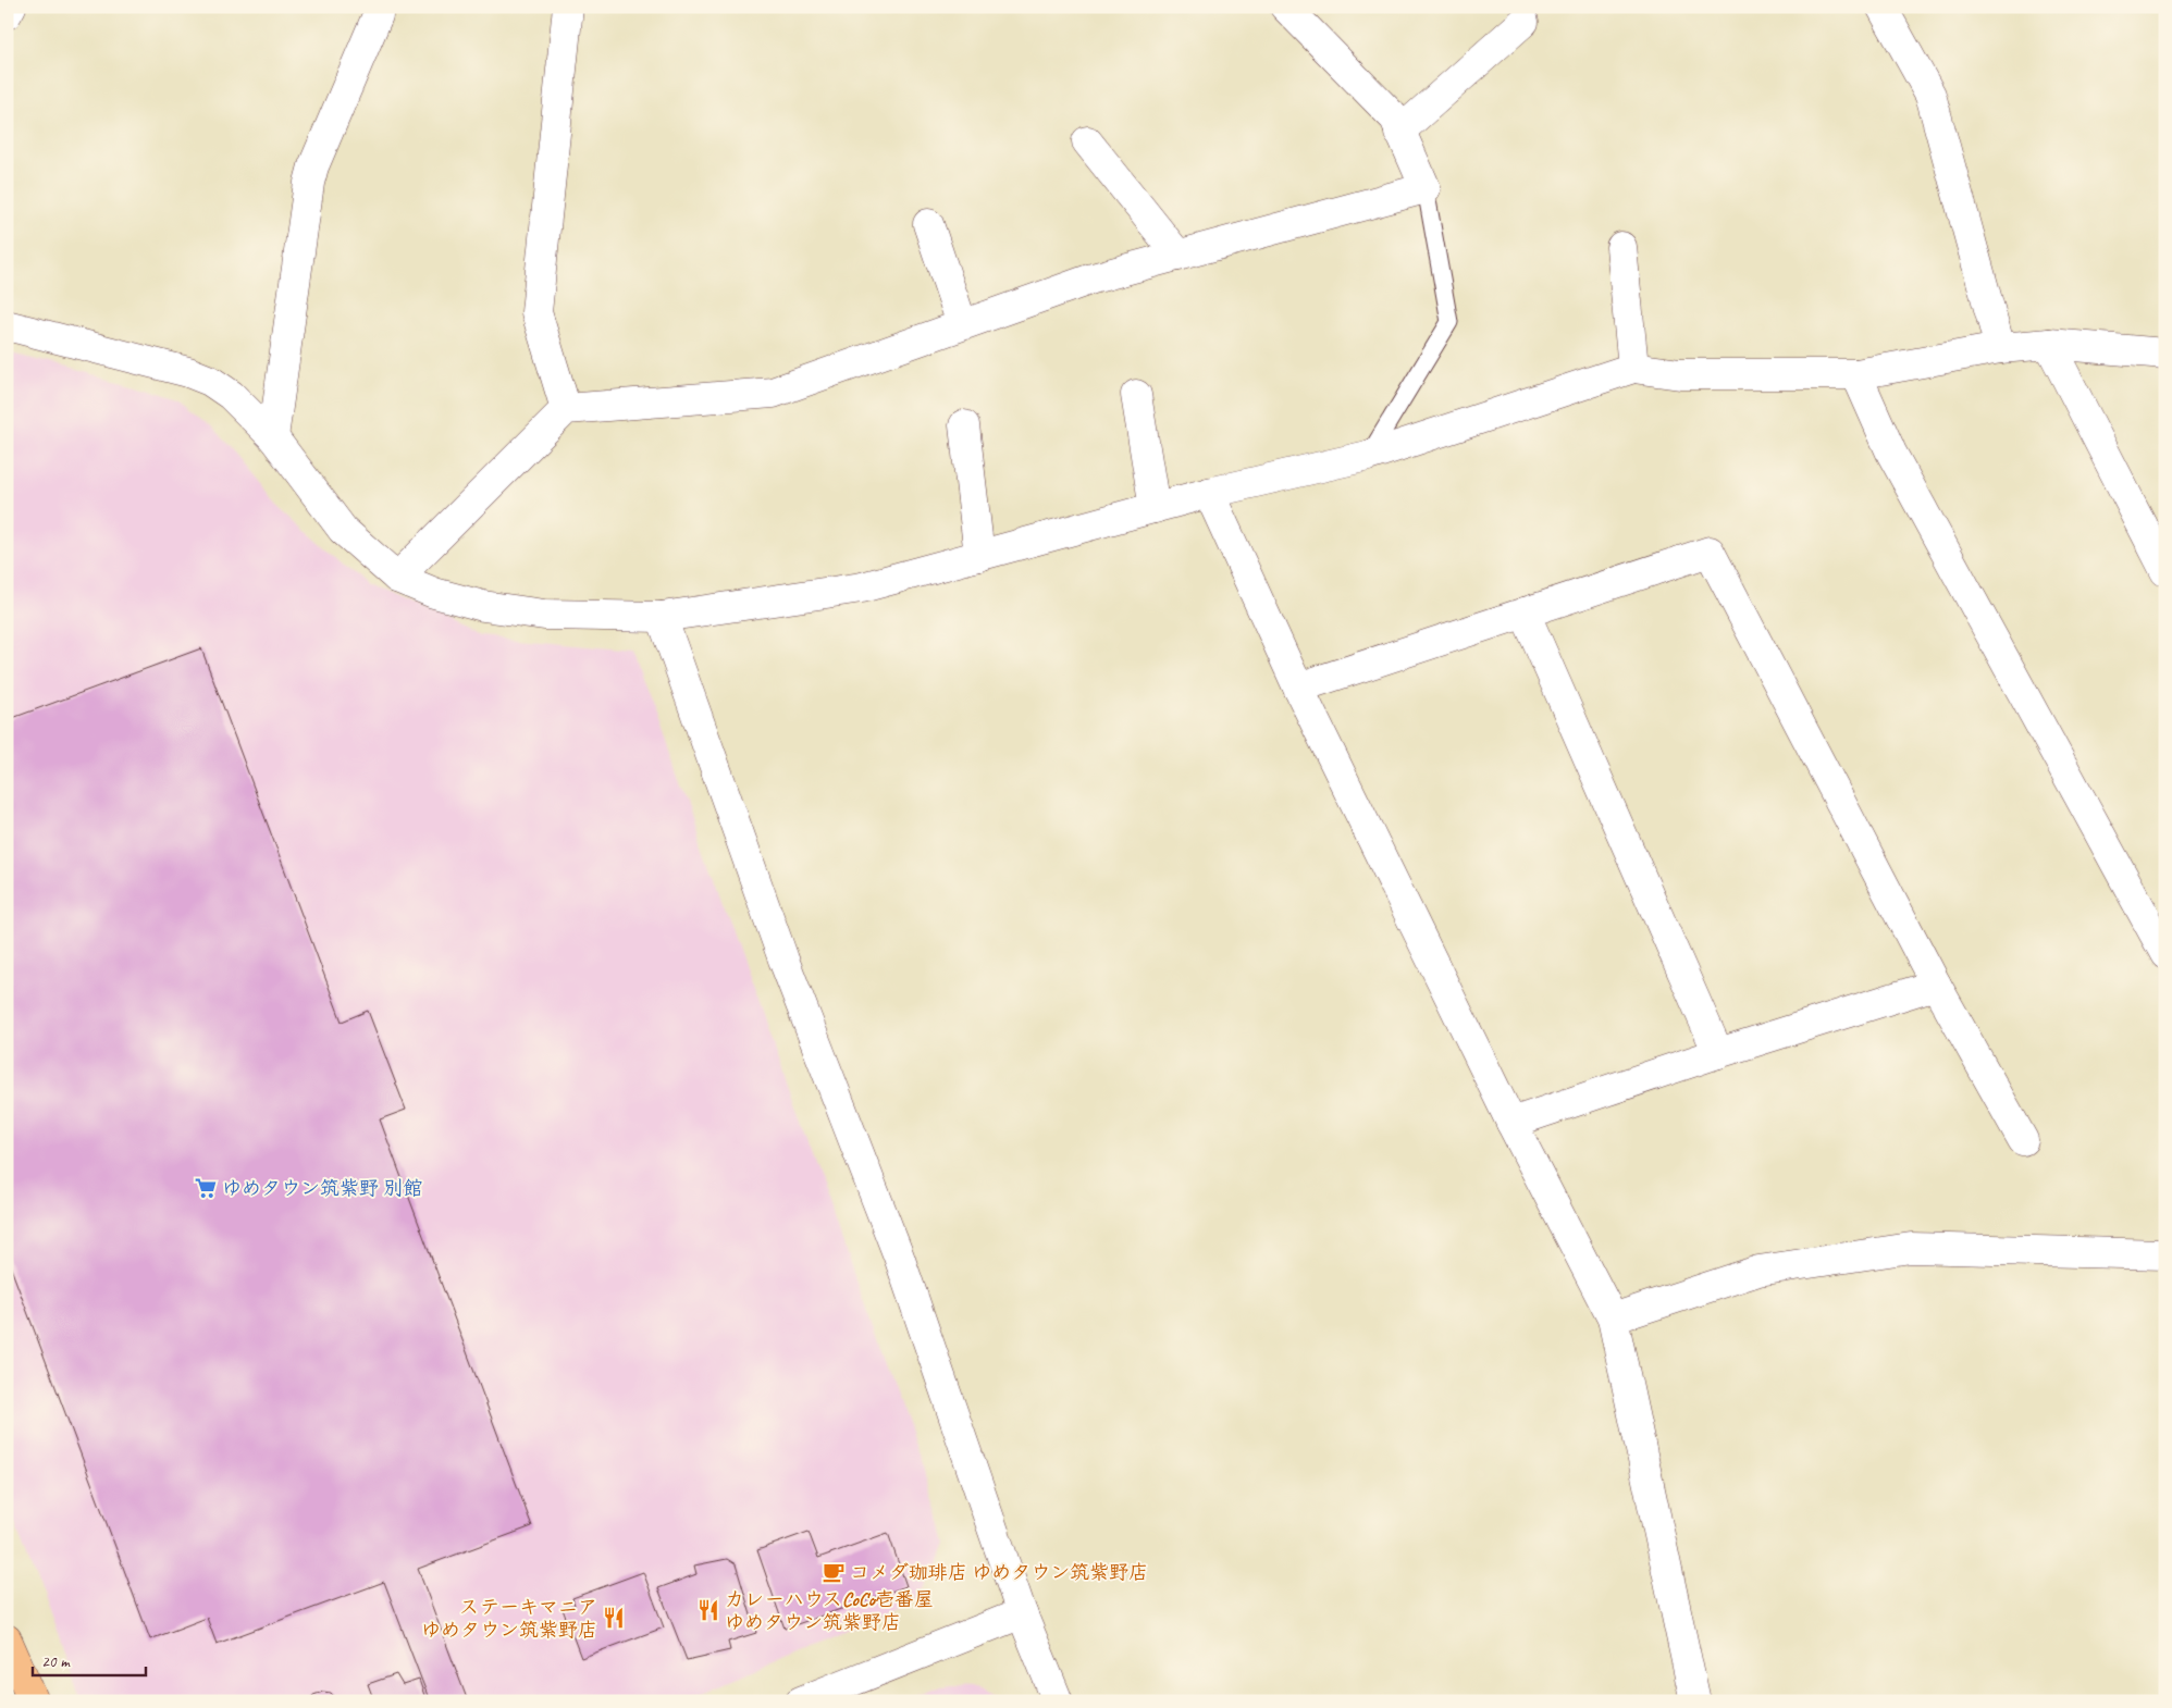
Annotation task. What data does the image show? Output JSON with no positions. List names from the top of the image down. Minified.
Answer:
{"places":{"supermarket":["ゆめタウン筑紫野 別館"],"cafe":["コメダ珈琲店 ゆめタウン筑紫野店"],"restaurant":["カレーハウスCoCo壱番屋 ゆめタウン筑紫野店","ステーキマニア ゆめタウン筑紫野店"]},"scale_bar":"20 m"}
